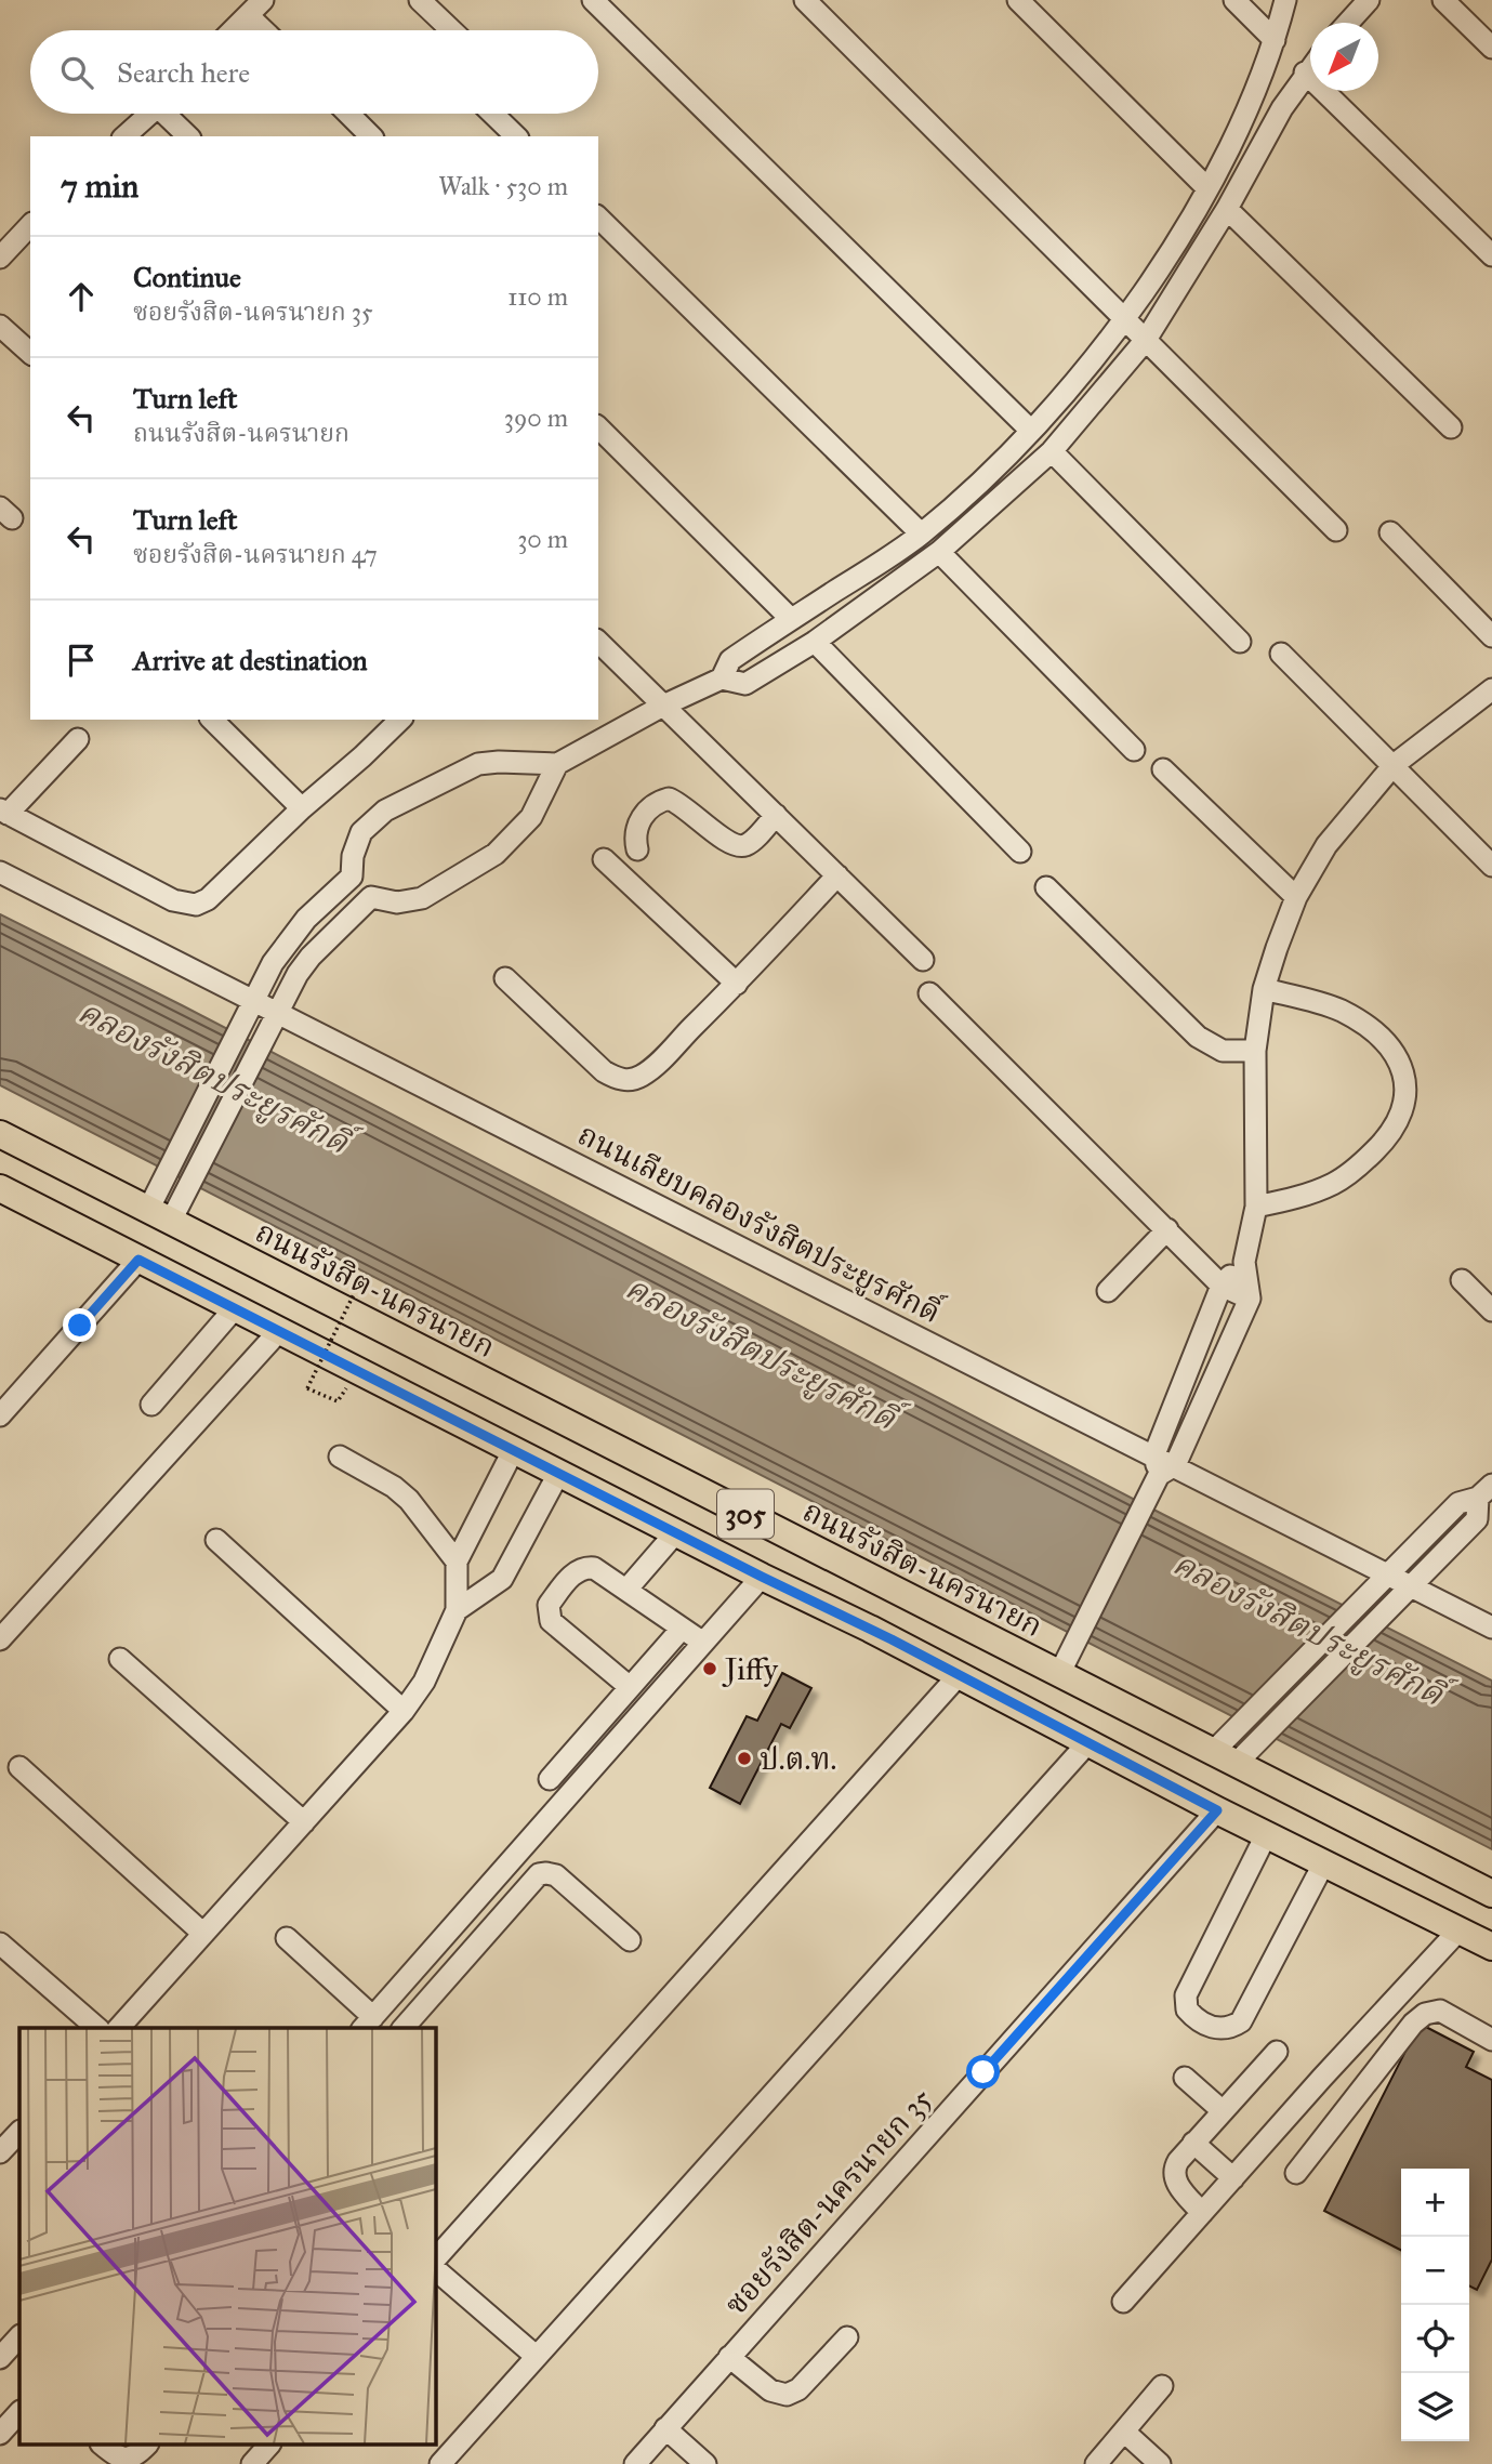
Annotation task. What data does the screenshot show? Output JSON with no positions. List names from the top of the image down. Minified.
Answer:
{"streets":{"main road":["ถนนรังสิต-นครนายก","305"],"street":["ถนนเลียบคลองรังสิตประยูรศักดิ์","ซอยรังสิต-นครนายก 35"]},"crossings":[["305","ซอยรังสิต-นครนายก 35"]],"water":["คลองรังสิตประยูรศักดิ์"],"places":["Jiffy","ป.ต.ท."],"north":"bottom left","page":{"search":"Search here","heading":["7 min","Walk · 530 m"],"list":[["Continue","ซอยรังสิต-นครนายก 35","110 m"],["Turn left","ถนนรังสิต-นครนายก","390 m"],["Turn left","ซอยรังสิต-นครนายก 47","30 m"],"Arrive at destination"],"map_buttons":["+","−"]}}
